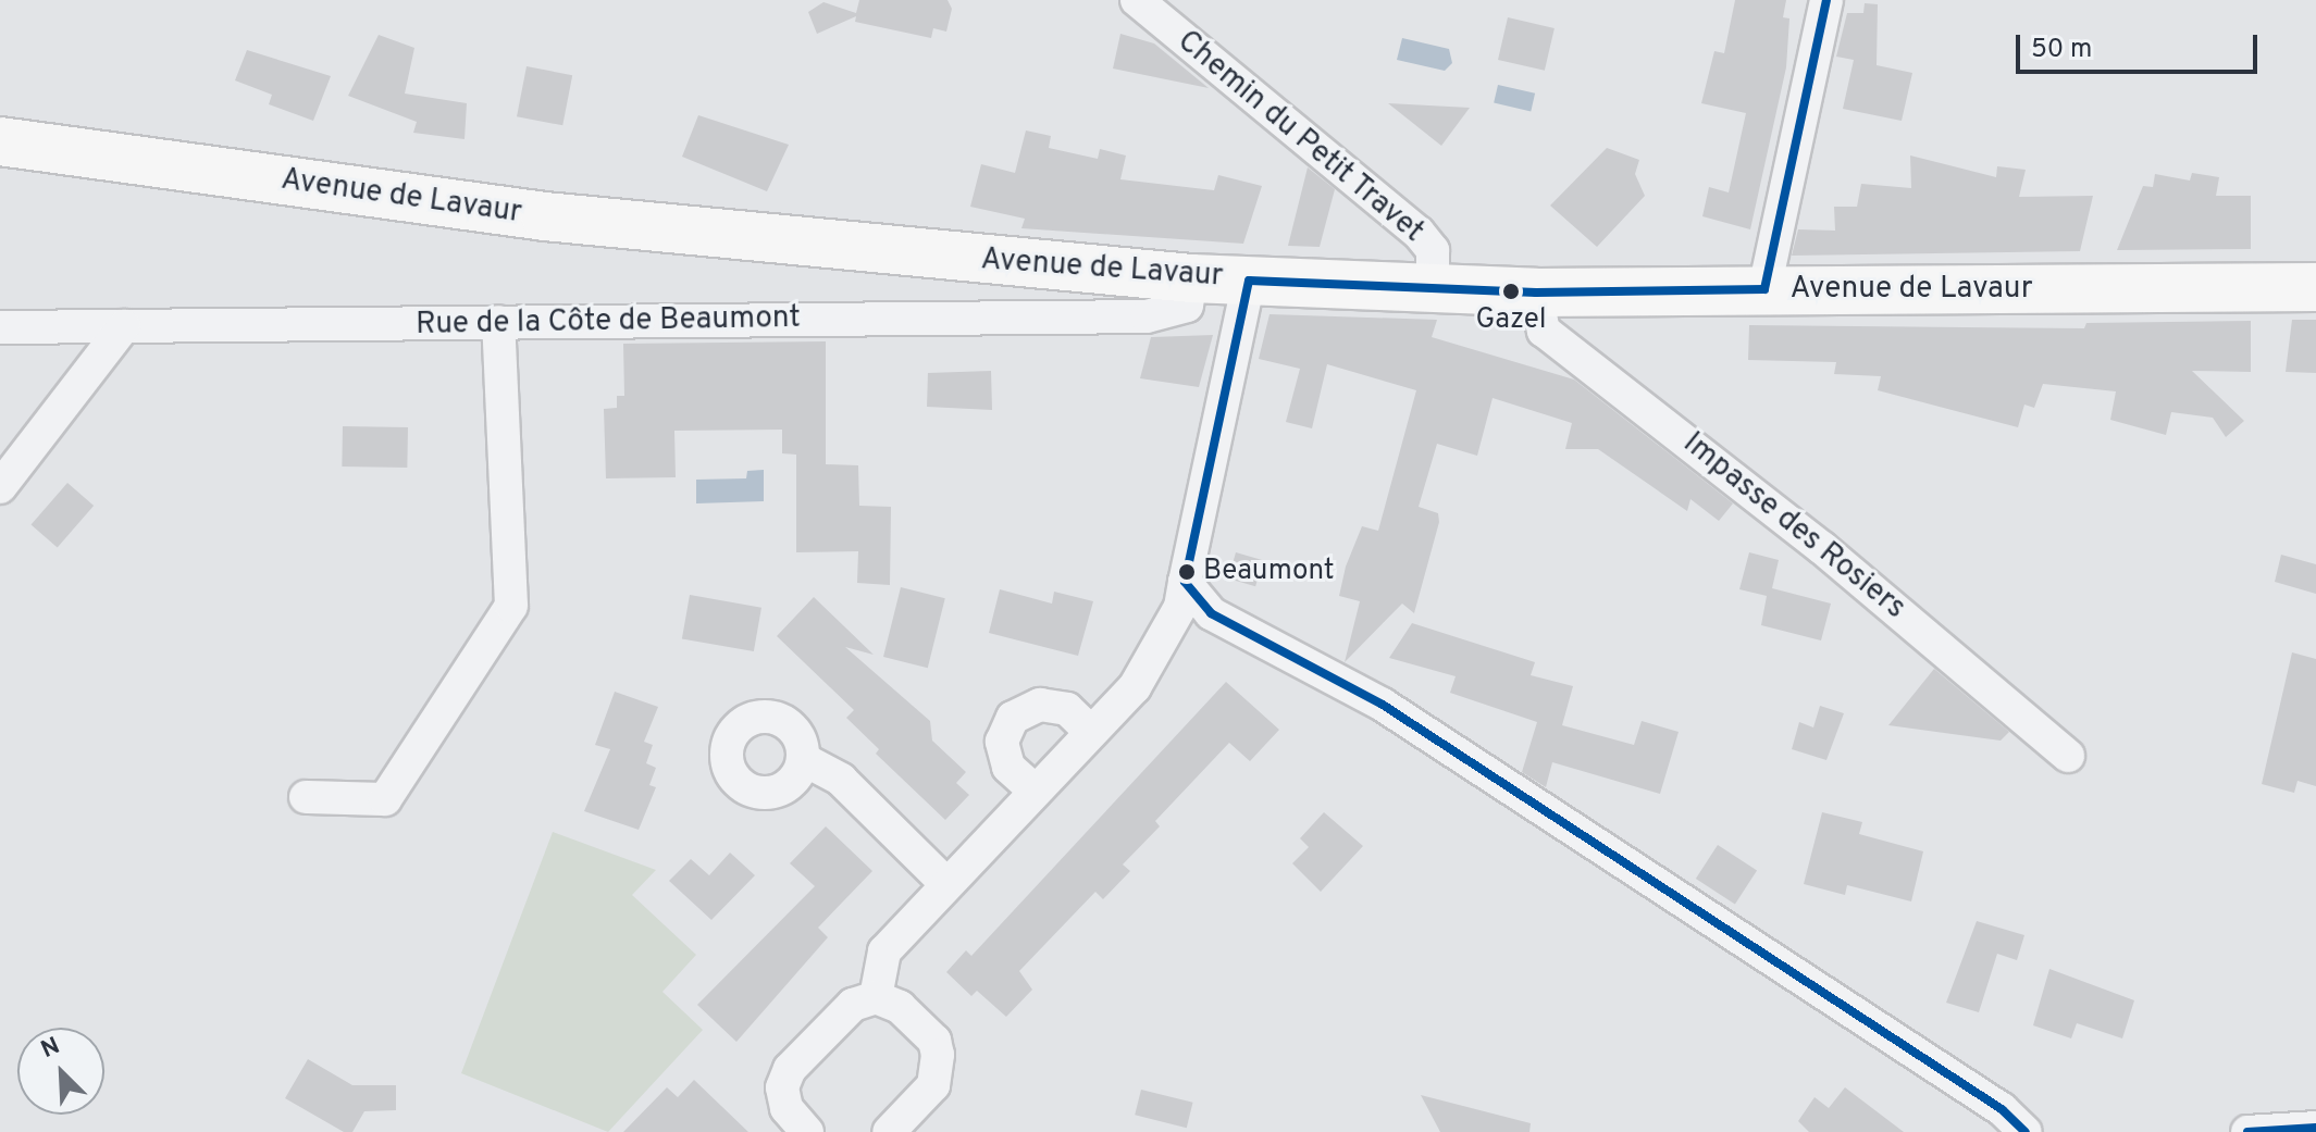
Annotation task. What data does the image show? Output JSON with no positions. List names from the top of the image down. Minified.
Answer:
{"streets":{"main road":["Avenue de Lavaur"],"street":["Chemin du Petit Travet","Rue de la Côte de Beaumont","Impasse des Rosiers"]},"crossings":[["Chemin du Petit Travet","Avenue de Lavaur"],["Avenue de Lavaur","Rue de la Côte de Beaumont"],["Avenue de Lavaur","Impasse des Rosiers"]],"places":["Gazel","Beaumont"],"scale_bar":"50 m","north":"top left"}
